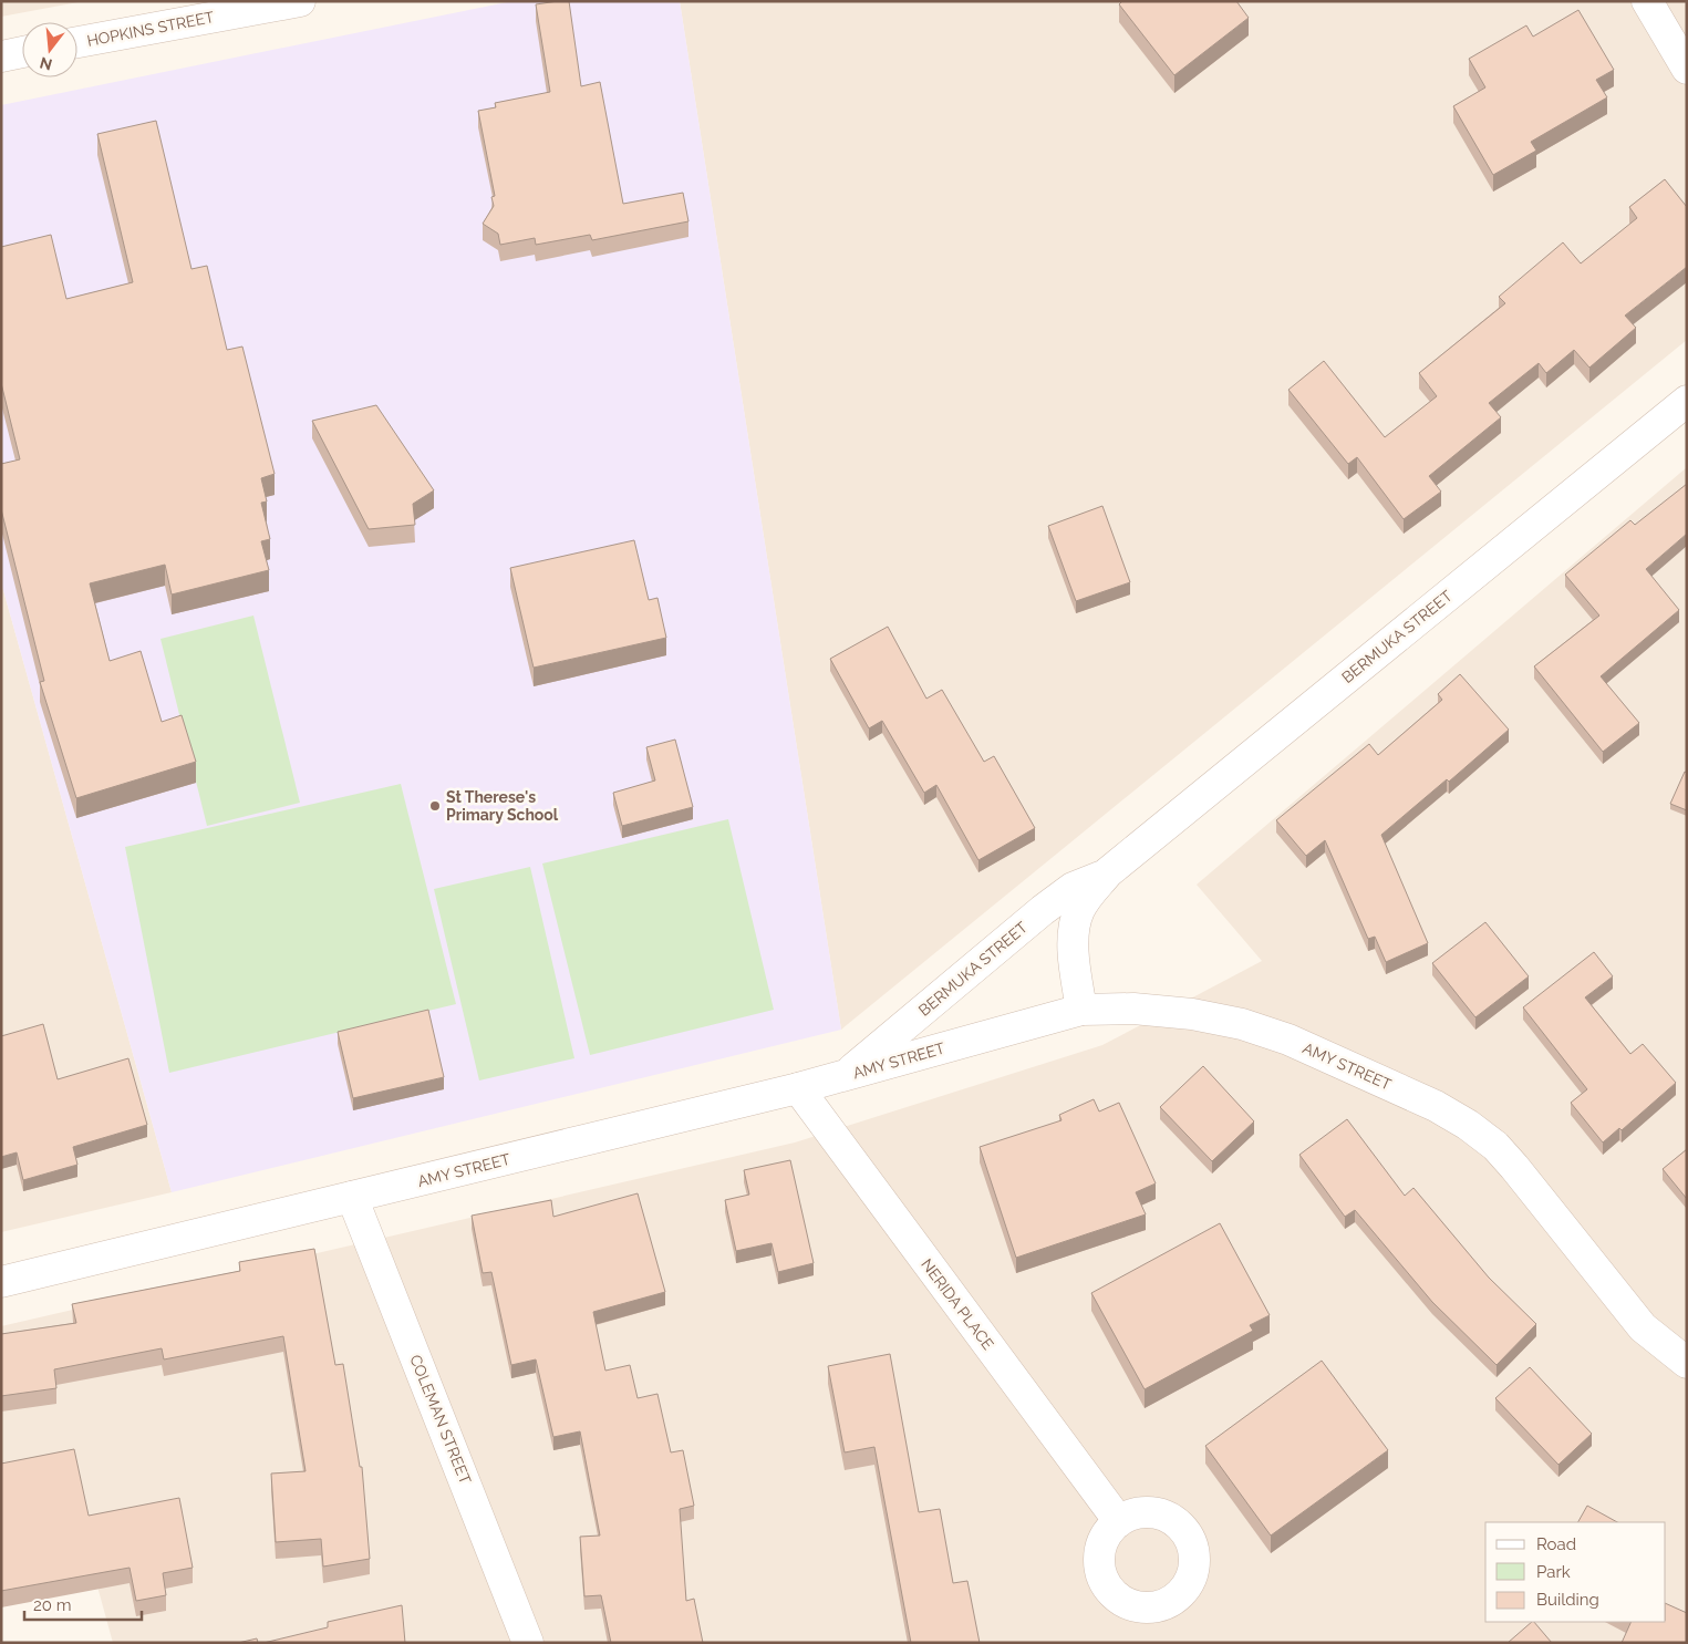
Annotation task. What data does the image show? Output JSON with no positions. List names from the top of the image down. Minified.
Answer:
{"streets":{"street":["HOPKINS STREET","BERMUKA STREET","AMY STREET","NERIDA PLACE","COLEMAN STREET"]},"crossings":[["BERMUKA STREET","AMY STREET"],["AMY STREET","NERIDA PLACE"],["AMY STREET","COLEMAN STREET"]],"places":["St Therese's Primary School"],"legend":["Road","Park","Building"],"scale_bar":"20 m","north":"bottom"}
